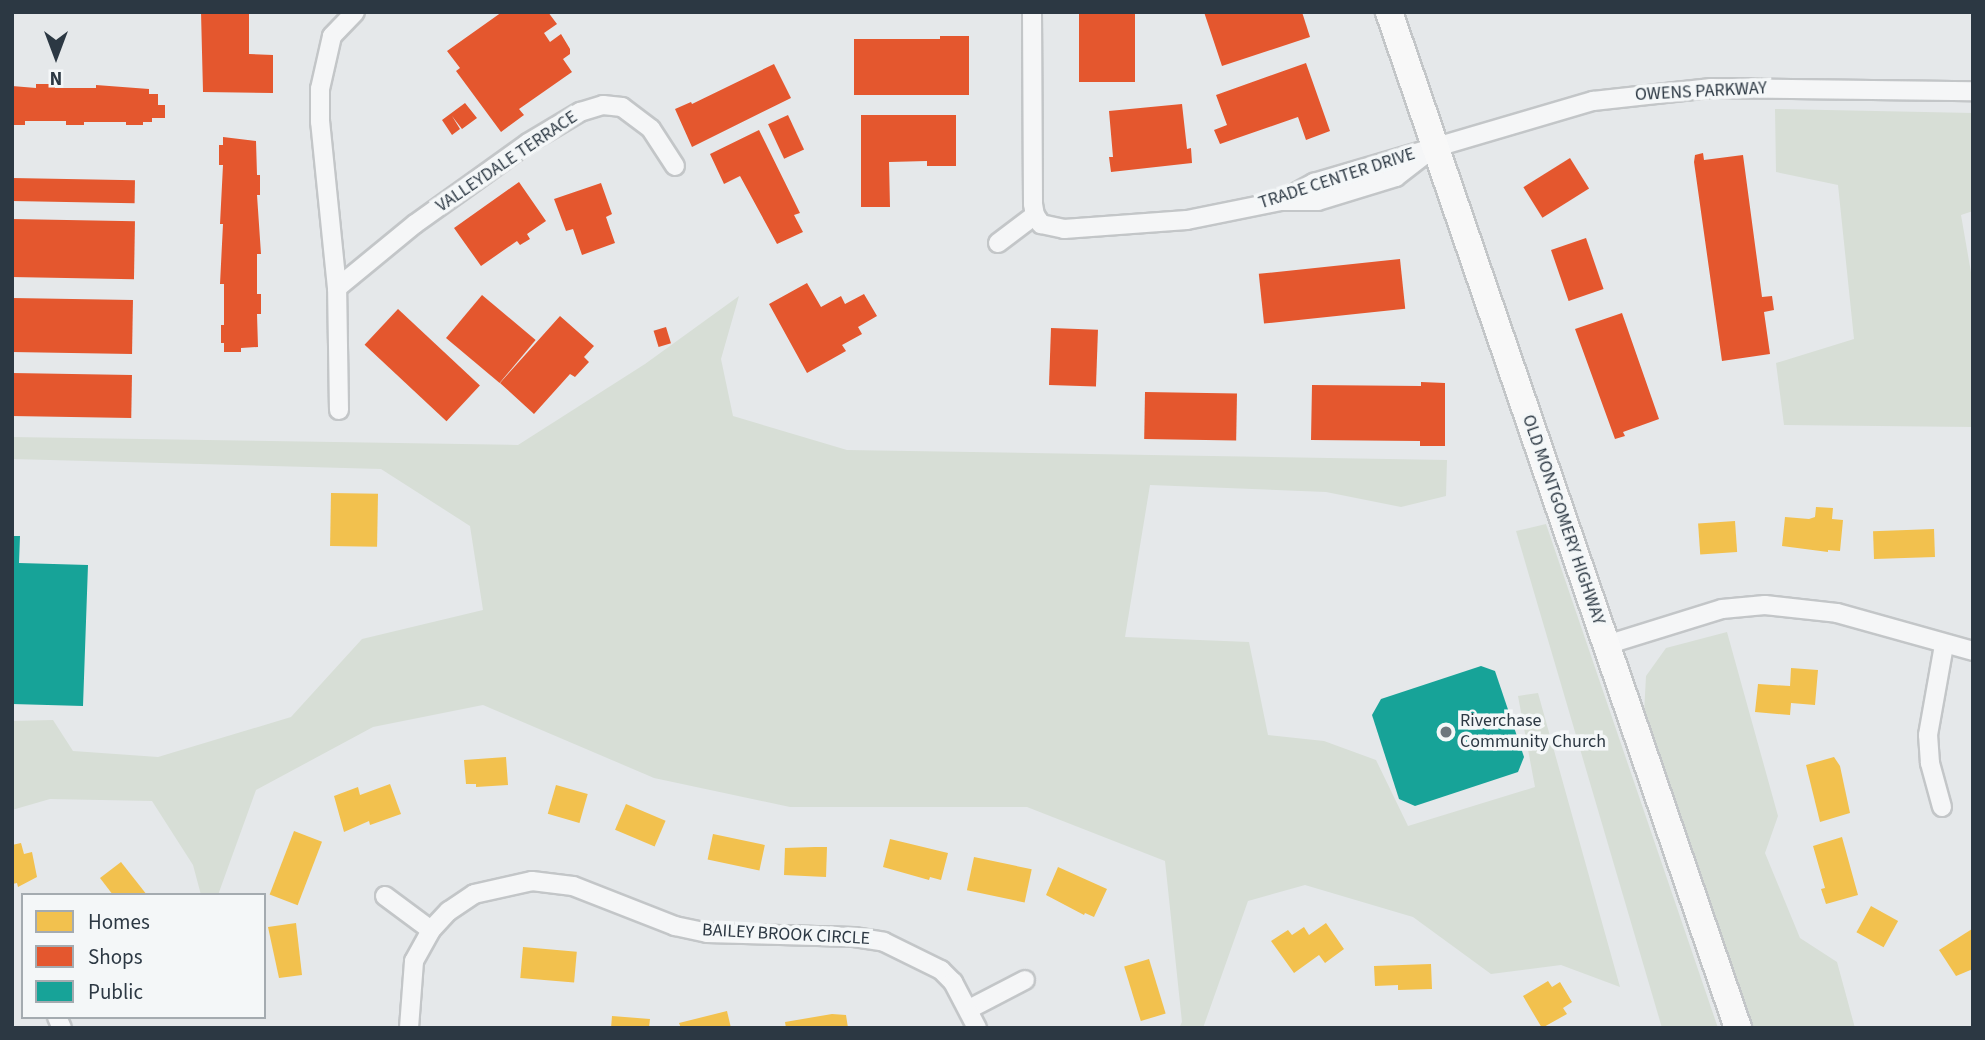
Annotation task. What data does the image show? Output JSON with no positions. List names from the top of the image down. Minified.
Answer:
{"streets":{"street":["OWENS PARKWAY","VALLEYDALE TERRACE","TRADE CENTER DRIVE","OLD MONTGOMERY HIGHWAY","BAILEY BROOK CIRCLE"]},"crossings":[["OWENS PARKWAY","TRADE CENTER DRIVE"],["OWENS PARKWAY","OLD MONTGOMERY HIGHWAY"],["TRADE CENTER DRIVE","OLD MONTGOMERY HIGHWAY"]],"places":["Riverchase Community Church"],"legend":["Homes","Shops","Public"],"north":"bottom"}
